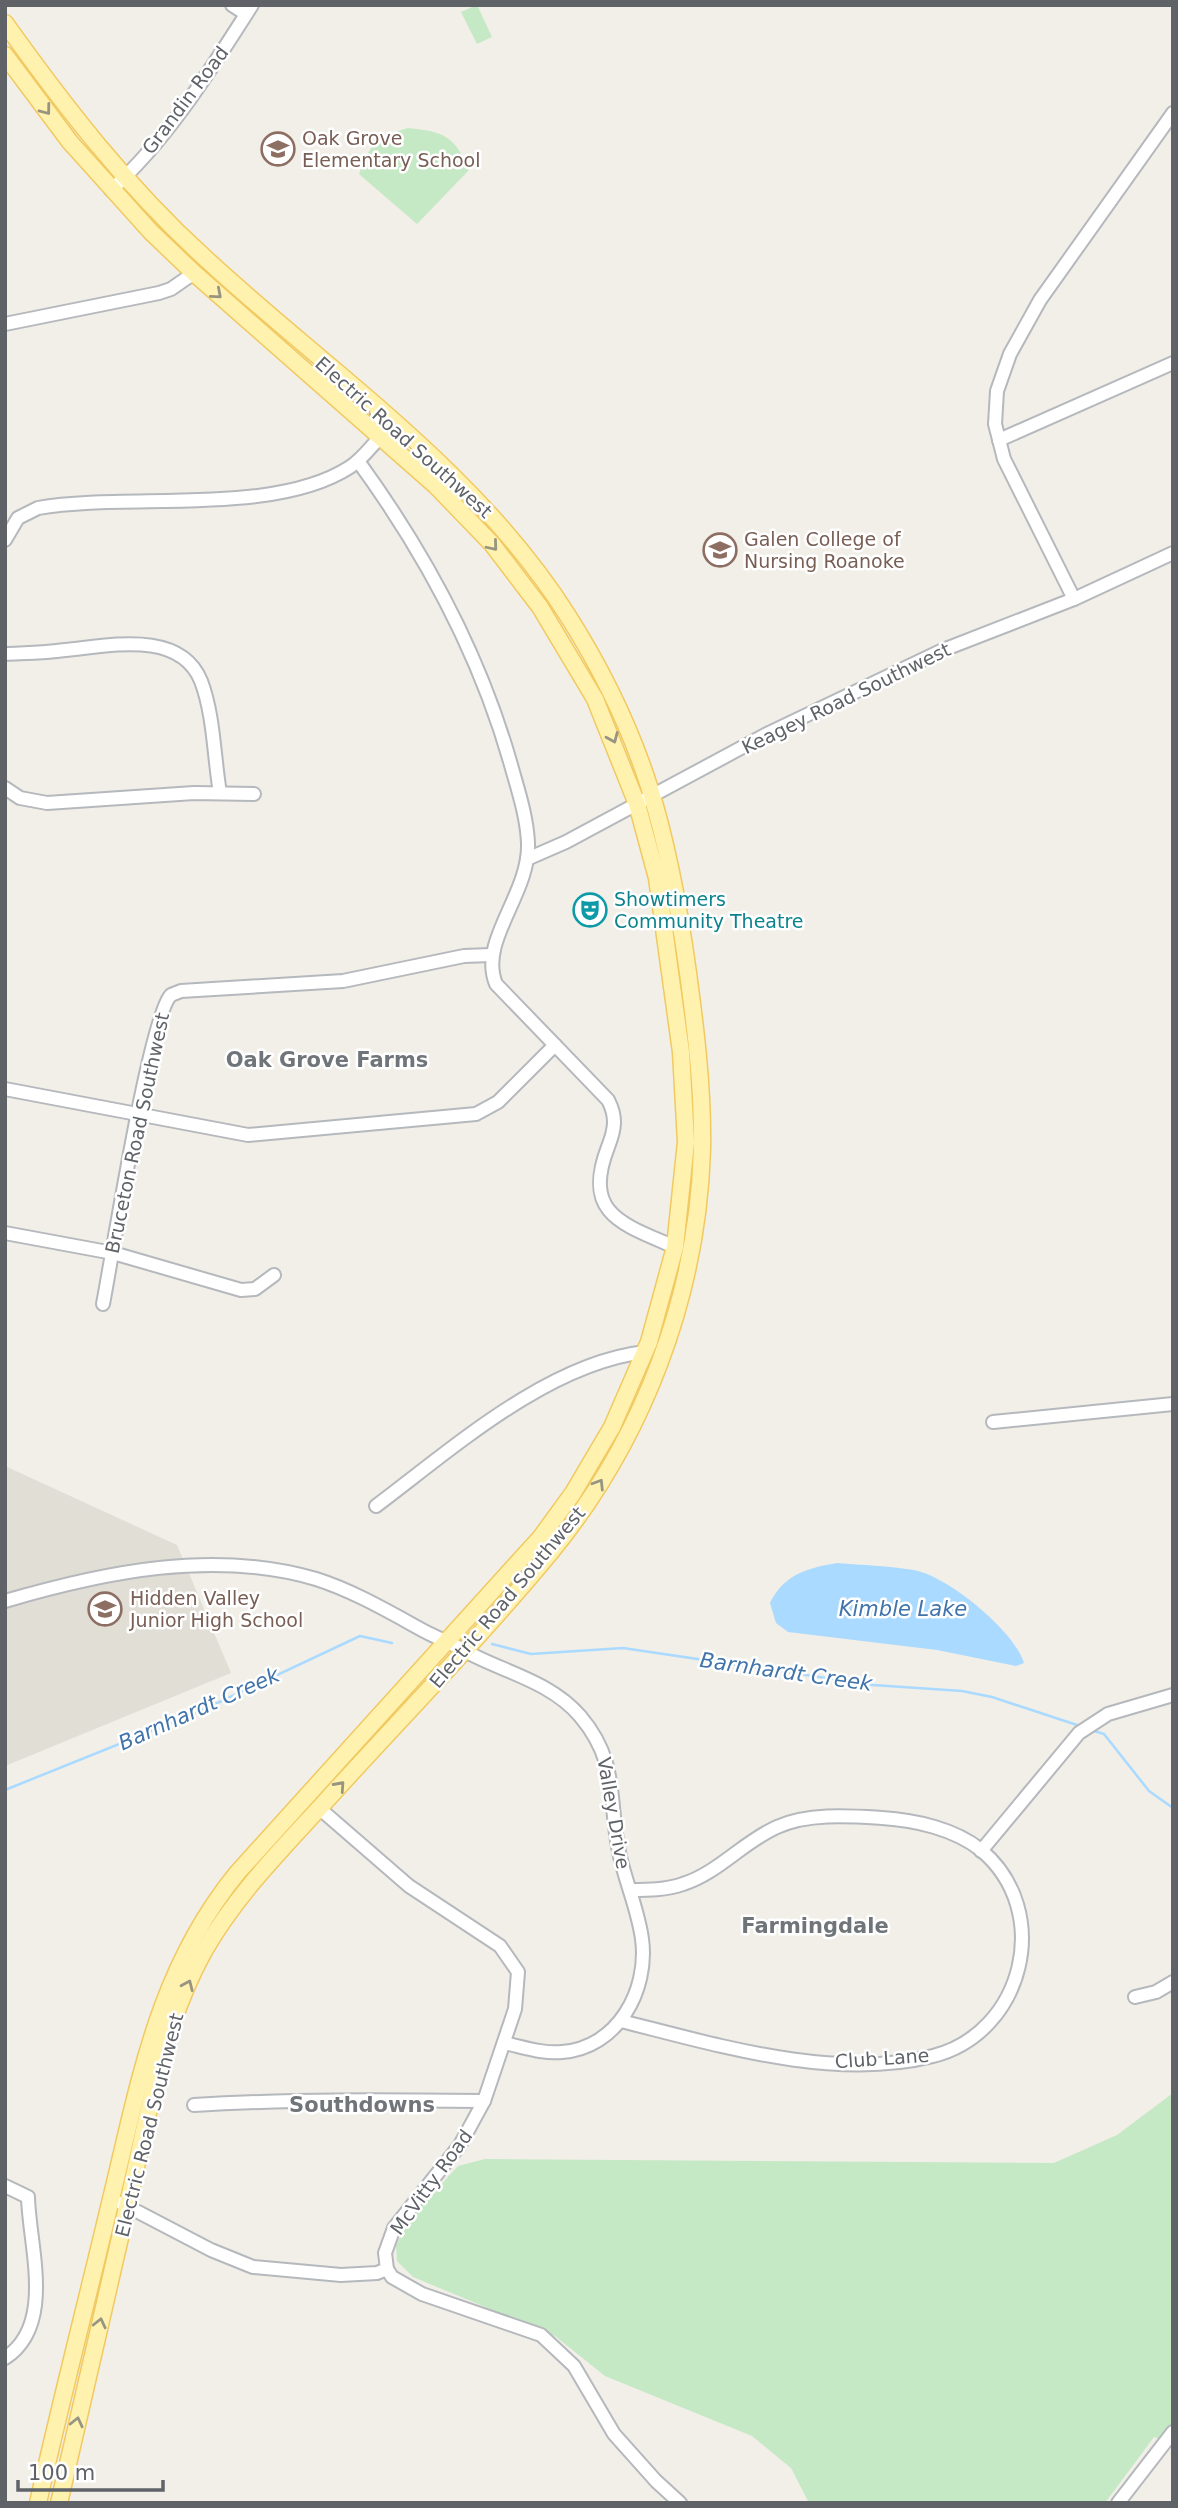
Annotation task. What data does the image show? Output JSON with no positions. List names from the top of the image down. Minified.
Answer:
{"streets":{"main road":["Electric Road Southwest"],"street":["Grandin Road","Keagey Road Southwest","Bruceton Road Southwest","Valley Drive","Club Lane","McVitty Road"]},"crossings":[["Grandin Road","Electric Road Southwest"],["Electric Road Southwest","Keagey Road Southwest"],["Electric Road Southwest","Valley Drive"],["Electric Road Southwest","McVitty Road"],["Valley Drive","Club Lane"],["Valley Drive","McVitty Road"]],"districts":["Oak Grove Farms","Farmingdale","Southdowns"],"water":["Kimble Lake","Barnhardt Creek"],"places":{"school or university":["Oak Grove Elementary School","Galen College of Nursing Roanoke","Hidden Valley Junior High School"],"theatre":["Showtimers Community Theatre"]},"scale_bar":"100 m"}
